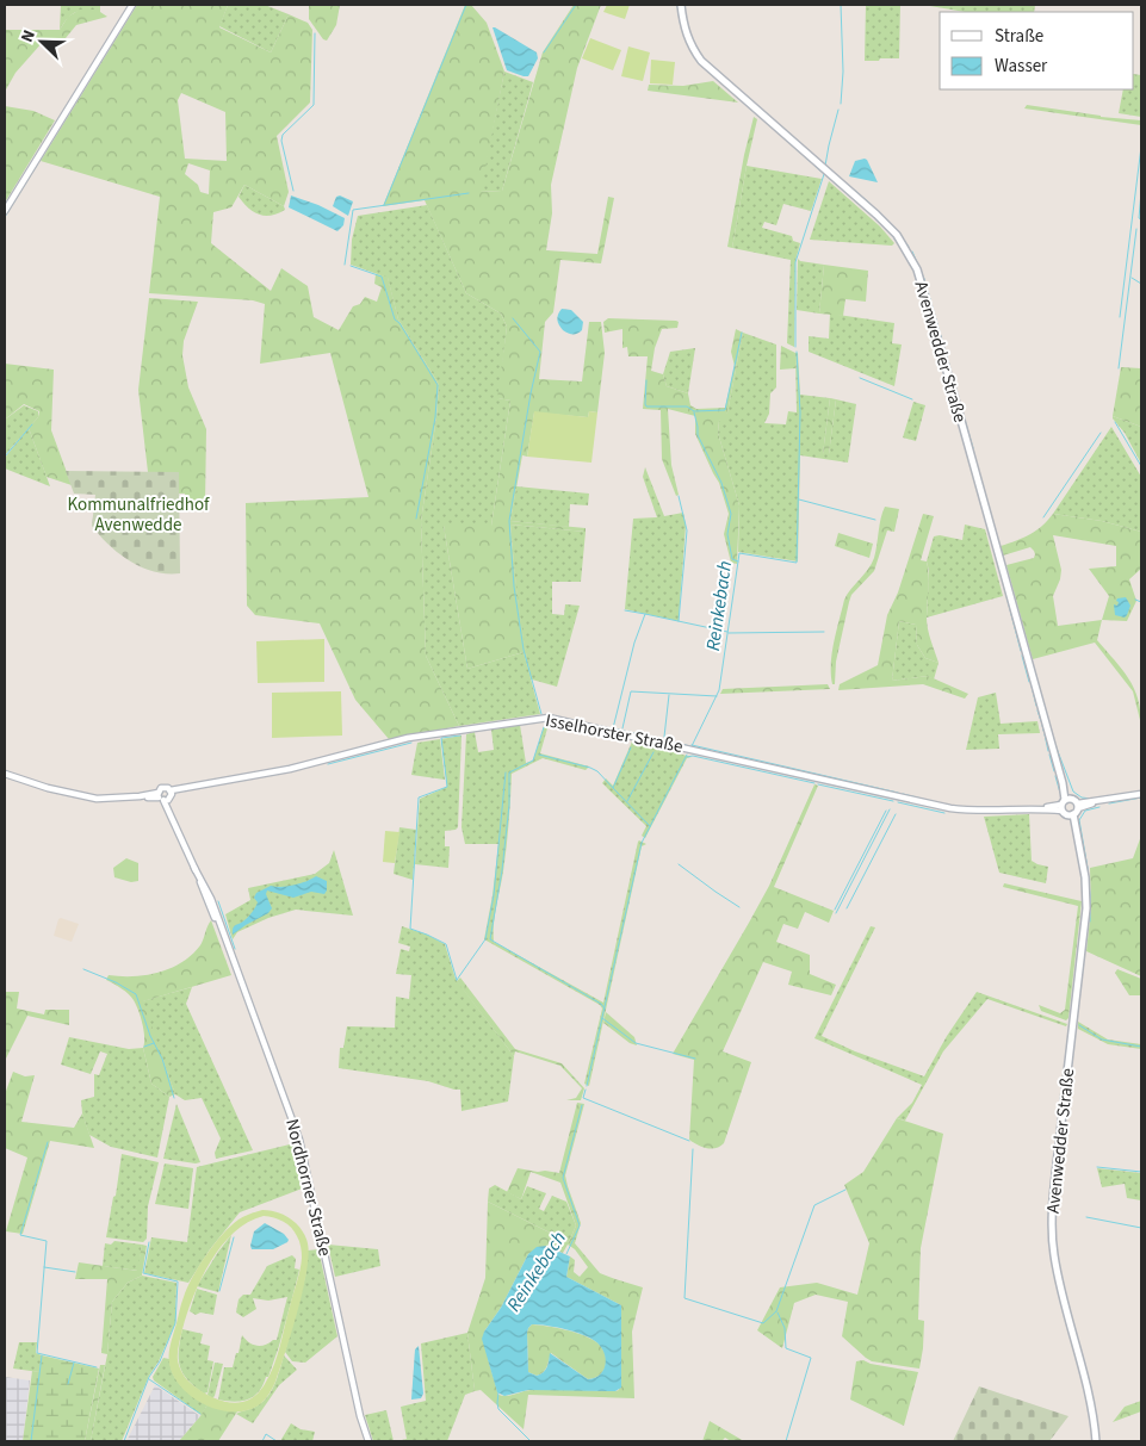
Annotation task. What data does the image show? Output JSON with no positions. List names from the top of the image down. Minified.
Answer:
{"streets":{"main road":["Avenwedder Straße"],"street":["Isselhorster Straße","Nordhorner Straße"]},"crossings":[["Avenwedder Straße","Isselhorster Straße"],["Isselhorster Straße","Nordhorner Straße"]],"water":["Reinkebach"],"parks":["Kommunalfriedhof Avenwedde"],"legend":["Straße","Wasser"],"north":"top left"}
